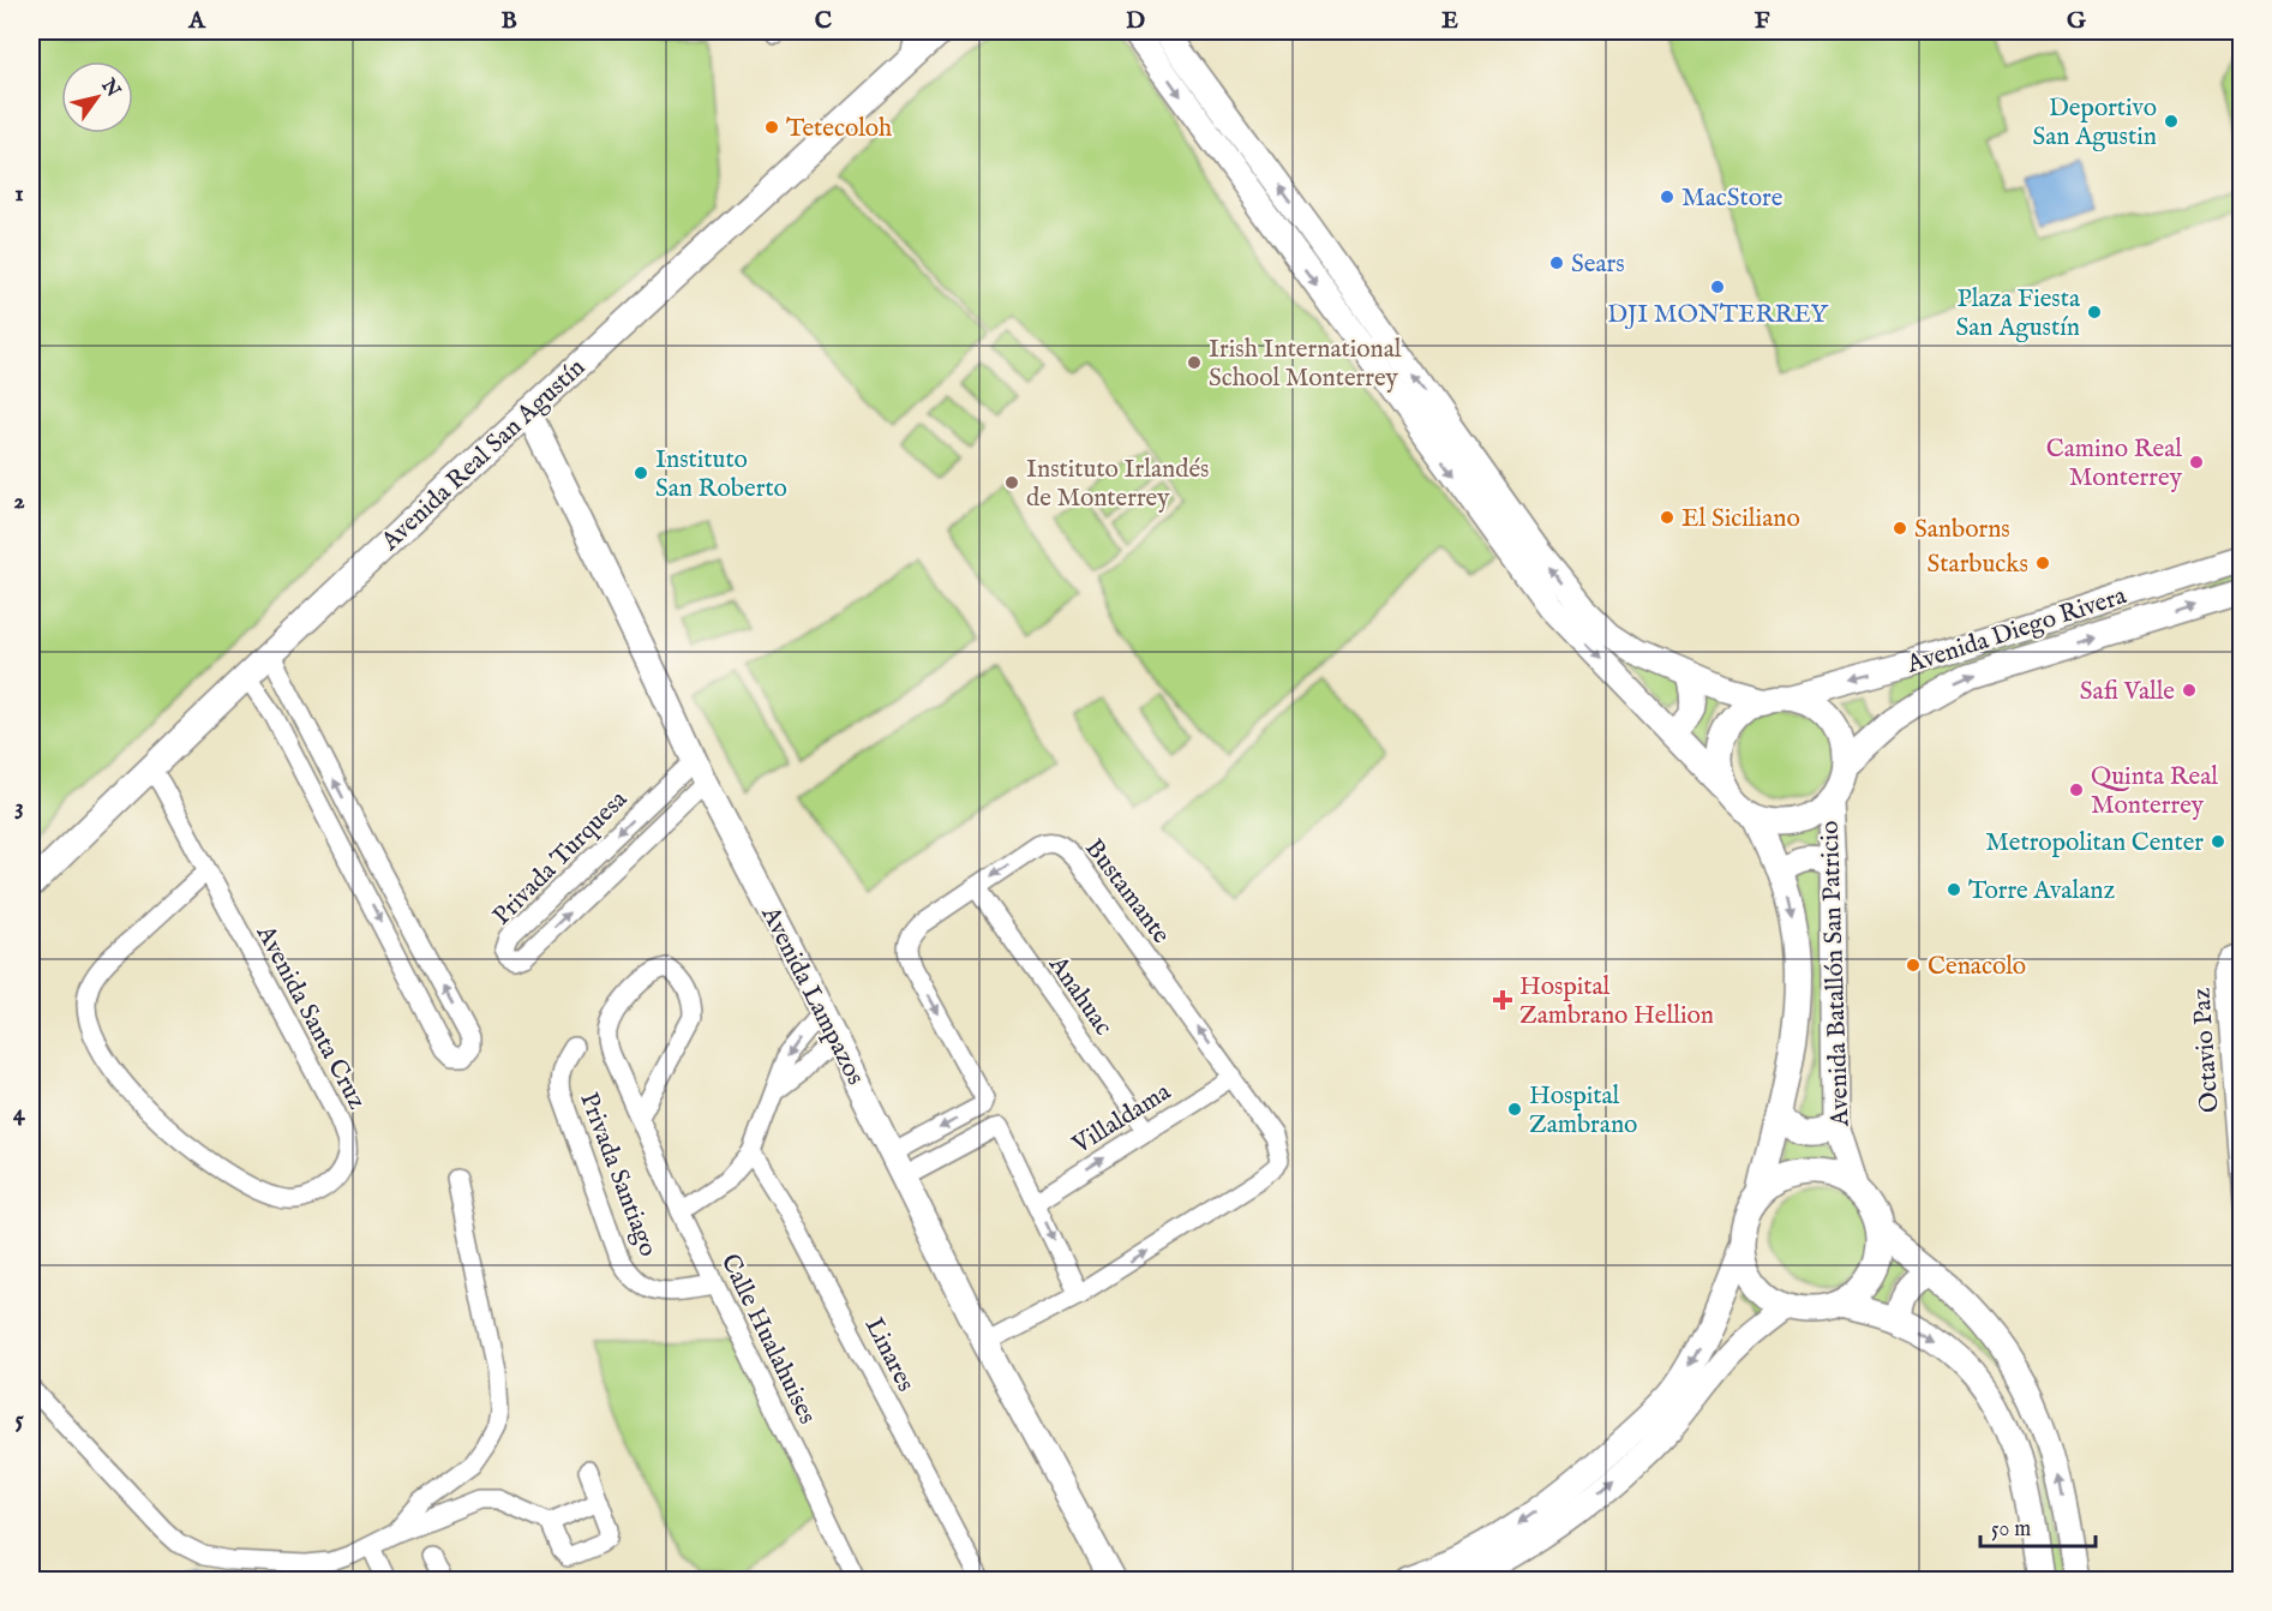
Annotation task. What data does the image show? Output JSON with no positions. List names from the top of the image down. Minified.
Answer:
{"streets":{"street":["Avenida Real San Agustín","Avenida Diego Rivera","Privada Turquesa","Bustamante","Avenida Batallón San Patricio","Avenida Lampazos","Anahuac","Avenida Santa Cruz","Octavio Paz","Villaldama","Privada Santiago","Calle Hualahuises","Linares"]},"crossings":[["Avenida Real San Agustín","Avenida Lampazos"],["Avenida Real San Agustín","Avenida Santa Cruz"],["Avenida Diego Rivera","Avenida Batallón San Patricio"],["Privada Turquesa","Avenida Lampazos"],["Bustamante","Avenida Lampazos"],["Bustamante","Anahuac"],["Bustamante","Villaldama"],["Anahuac","Villaldama"],["Privada Santiago","Calle Hualahuises"]],"one_way":["Villaldama"],"places":{"other":["Deportivo San Agustin","Tetecoloh","MacStore","Sears","DJI MONTERREY","Plaza Fiesta San Agustín","Irish International School Monterrey","Camino Real Monterrey","Instituto San Roberto","Instituto Irlandés de Monterrey","El Siciliano","Sanborns","Starbucks","Safi Valle","Quinta Real Monterrey","Metropolitan Center","Torre Avalanz","Cenacolo","Hospital Zambrano"],"health":["Hospital Zambrano Hellion"]},"scale_bar":"50 m","north":"top right","grid":{"columns":["A","B","C","D","E","F","G"],"rows":["1","2","3","4","5"]}}
